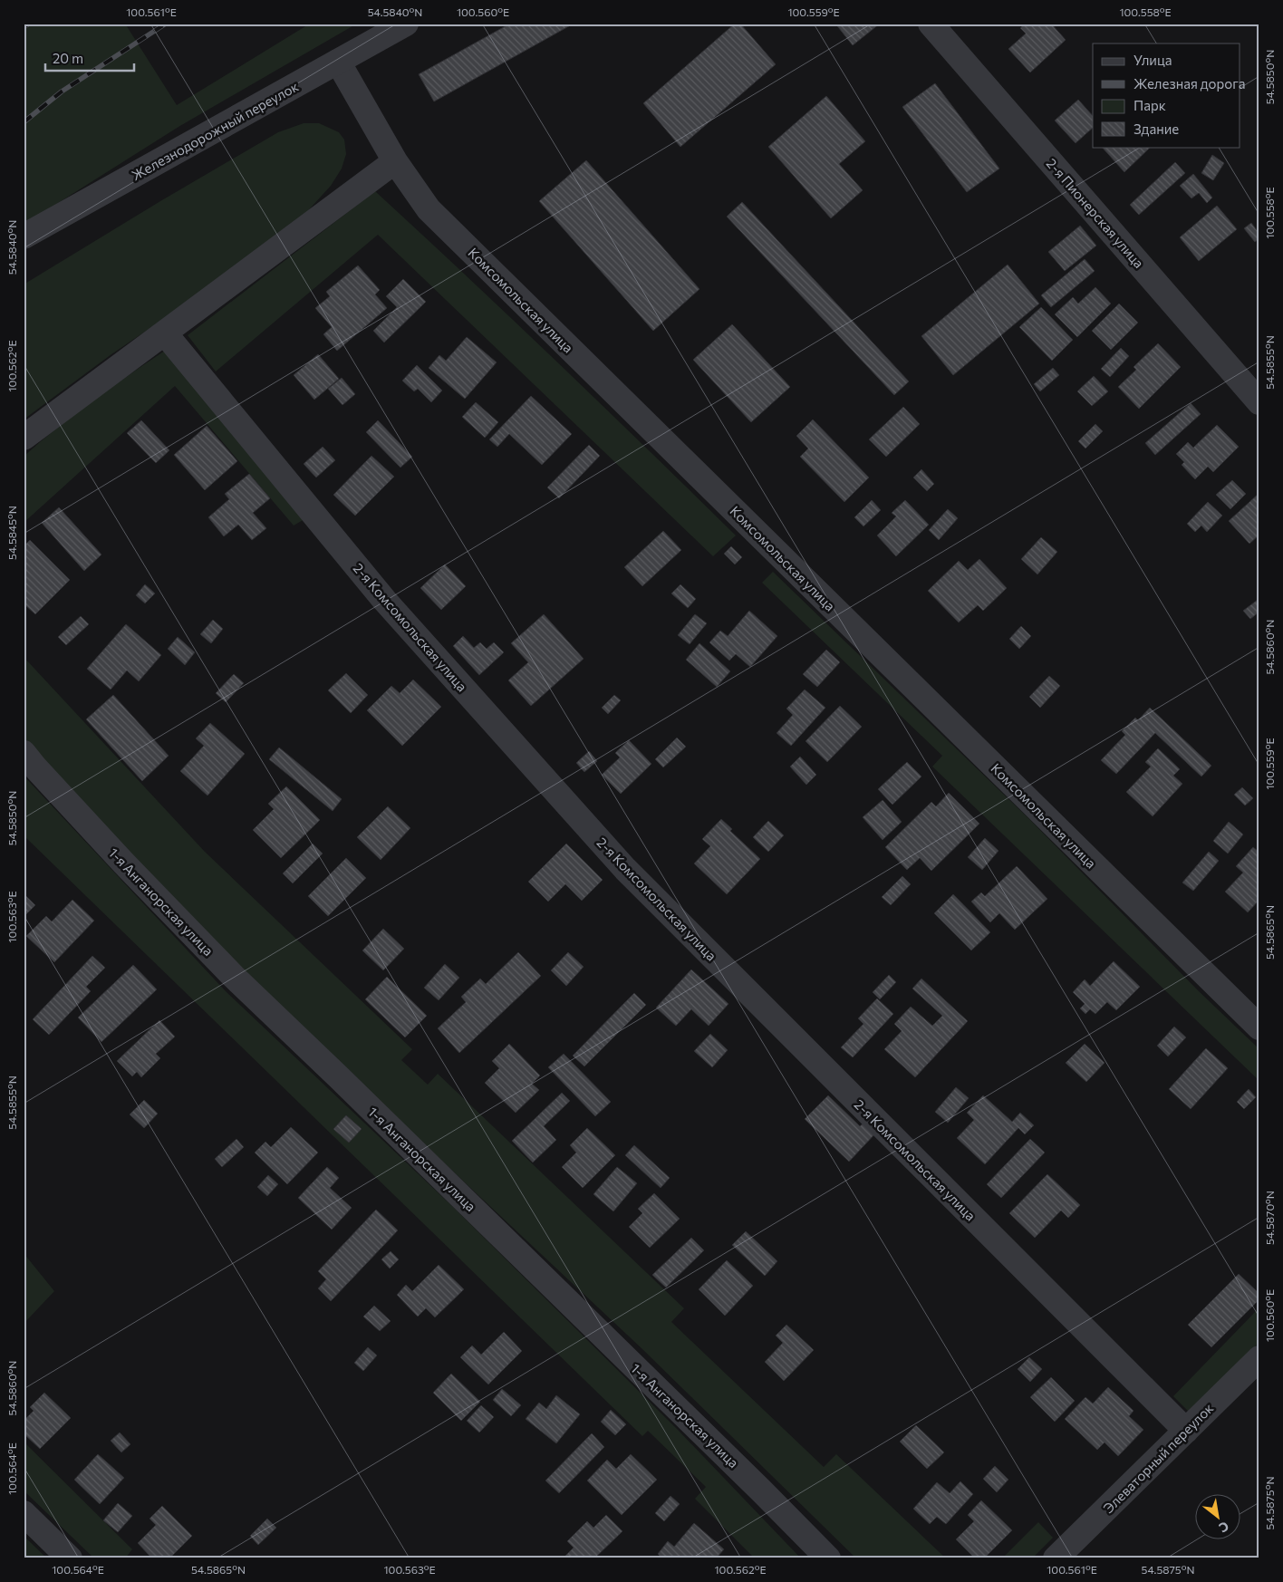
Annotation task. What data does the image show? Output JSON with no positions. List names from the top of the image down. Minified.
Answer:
{"streets":{"street":["Железнодорожный переулок","2-я Пионерская улица","Комсомольская улица","2-я Комсомольская улица","1-я Анганорская улица","Элеваторный переулок"]},"crossings":[["Железнодорожный переулок","Комсомольская улица"],["2-я Комсомольская улица","Элеваторный переулок"]],"legend":["Улица","Железная дорога","Парк","Здание"],"scale_bar":"20 m","north":"bottom right","coordinates":["100.561°E","54.5840°N","100.560°E","100.559°E","100.558°E","54.5850°N","54.5855°N","100.562°E","54.5845°N","54.5860°N","100.563°E","54.5865°N","54.5870°N","100.564°E","54.5875°N"]}
